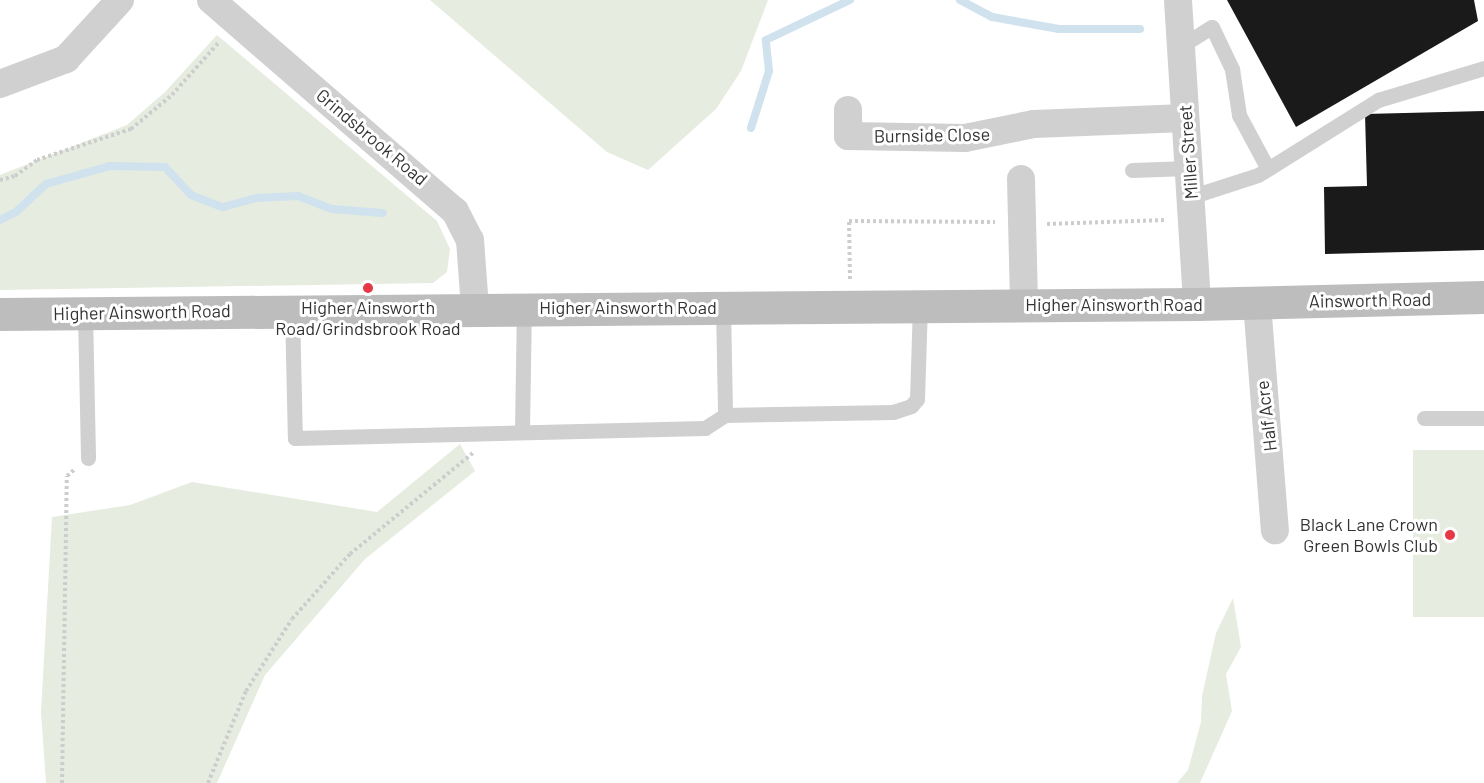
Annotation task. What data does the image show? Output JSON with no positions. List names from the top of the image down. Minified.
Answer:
{"streets":{"main road":["Ainsworth Road","Higher Ainsworth Road"],"street":["Burnside Close","Grindsbrook Road","Miller Street","Half Acre"]},"crossings":[["Burnside Close","Miller Street"],["Grindsbrook Road","Higher Ainsworth Road"],["Miller Street","Higher Ainsworth Road"],["Ainsworth Road","Higher Ainsworth Road"],["Ainsworth Road","Half Acre"],["Higher Ainsworth Road","Half Acre"]],"places":["Higher Ainsworth Road/Grindsbrook Road","Black Lane Crown Green Bowls Club"]}
